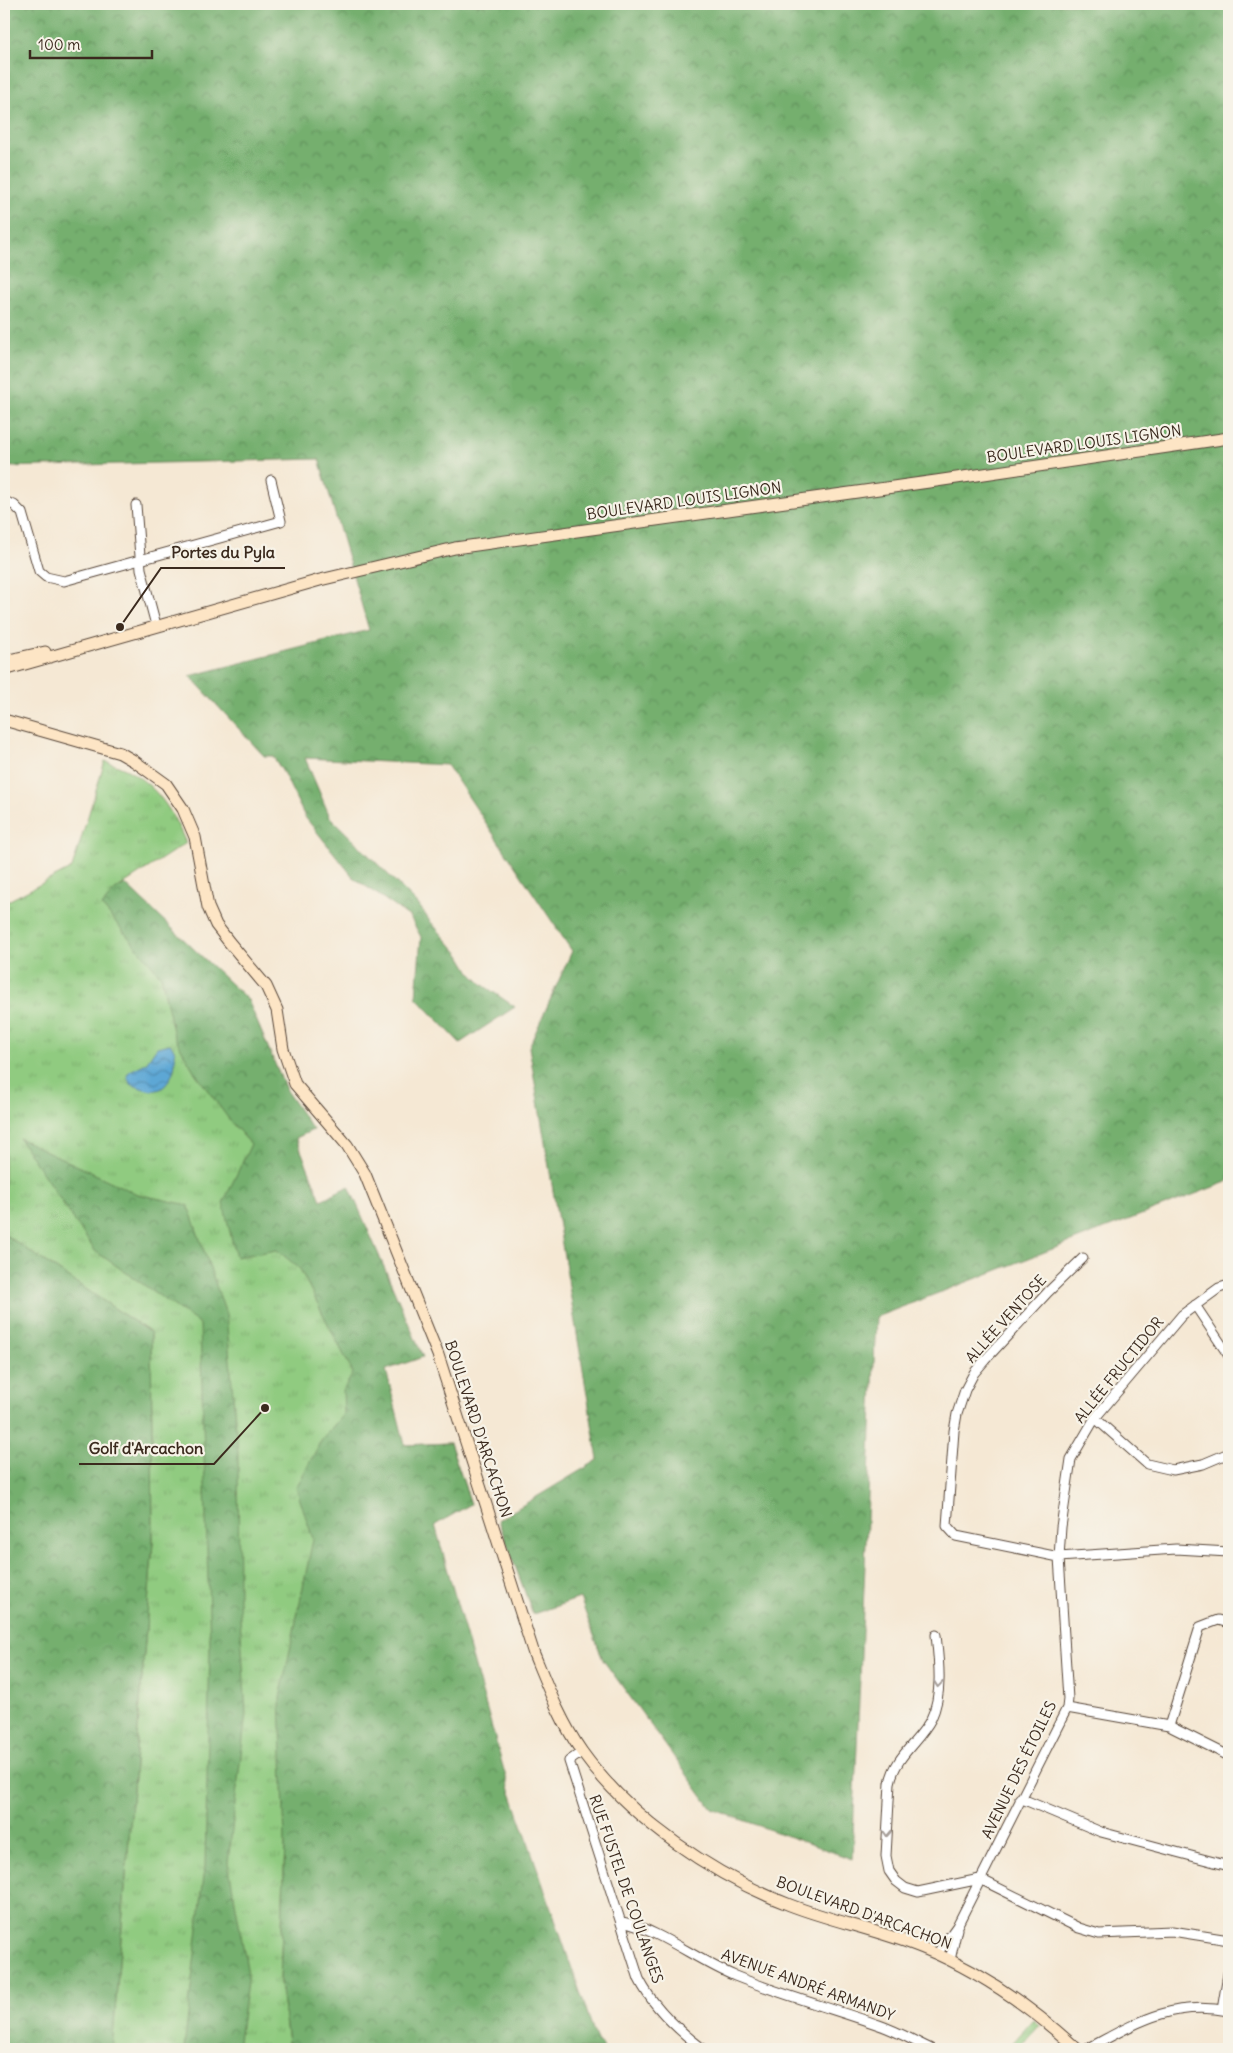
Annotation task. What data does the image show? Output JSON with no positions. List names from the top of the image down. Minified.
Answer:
{"streets":{"main road":["BOULEVARD LOUIS LIGNON","BOULEVARD D'ARCACHON"],"street":["ALLÉE VENTOSE","ALLÉE FRUCTIDOR","AVENUE DES ÉTOILES","RUE FUSTEL DE COULANGES","AVENUE ANDRÉ ARMANDY"]},"crossings":[["ALLÉE VENTOSE","ALLÉE FRUCTIDOR"],["ALLÉE VENTOSE","AVENUE DES ÉTOILES"],["ALLÉE FRUCTIDOR","AVENUE DES ÉTOILES"],["BOULEVARD D'ARCACHON","AVENUE DES ÉTOILES"],["BOULEVARD D'ARCACHON","RUE FUSTEL DE COULANGES"],["RUE FUSTEL DE COULANGES","AVENUE ANDRÉ ARMANDY"]],"places":["Portes du Pyla","Golf d'Arcachon"],"scale_bar":"100 m"}
